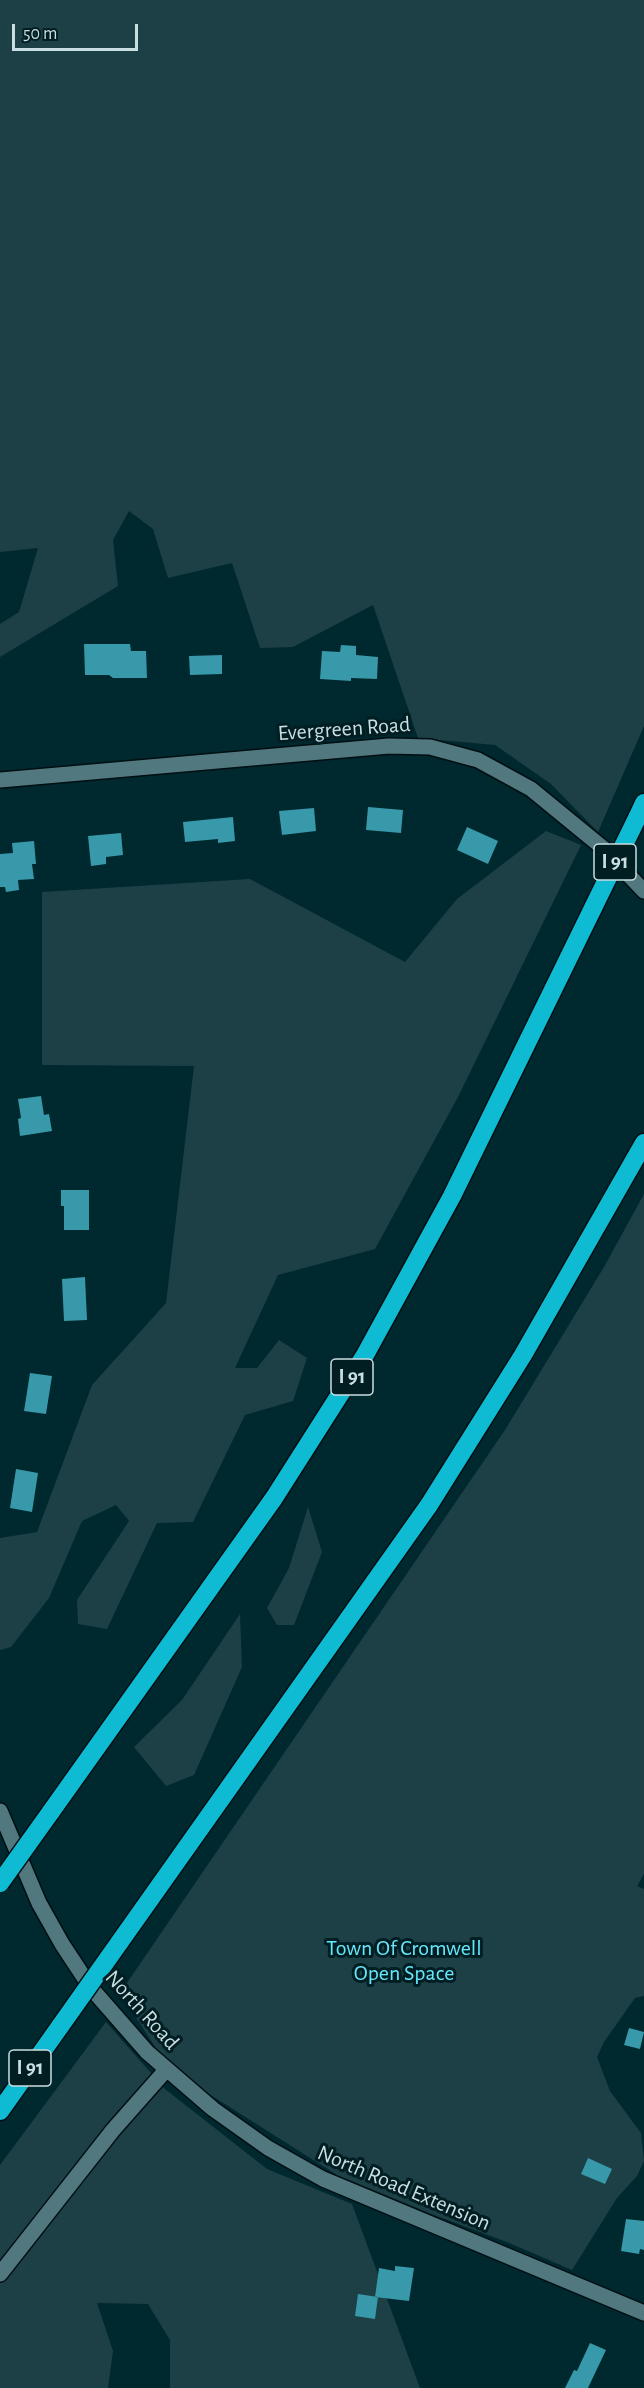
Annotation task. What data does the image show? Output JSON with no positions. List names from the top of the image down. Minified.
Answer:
{"streets":{"highway":["I 91"],"street":["Evergreen Road","North Road","North Road Extension"]},"crossings":[["North Road","North Road Extension"]],"parks":["Town Of Cromwell Open Space"],"scale_bar":"50 m"}
